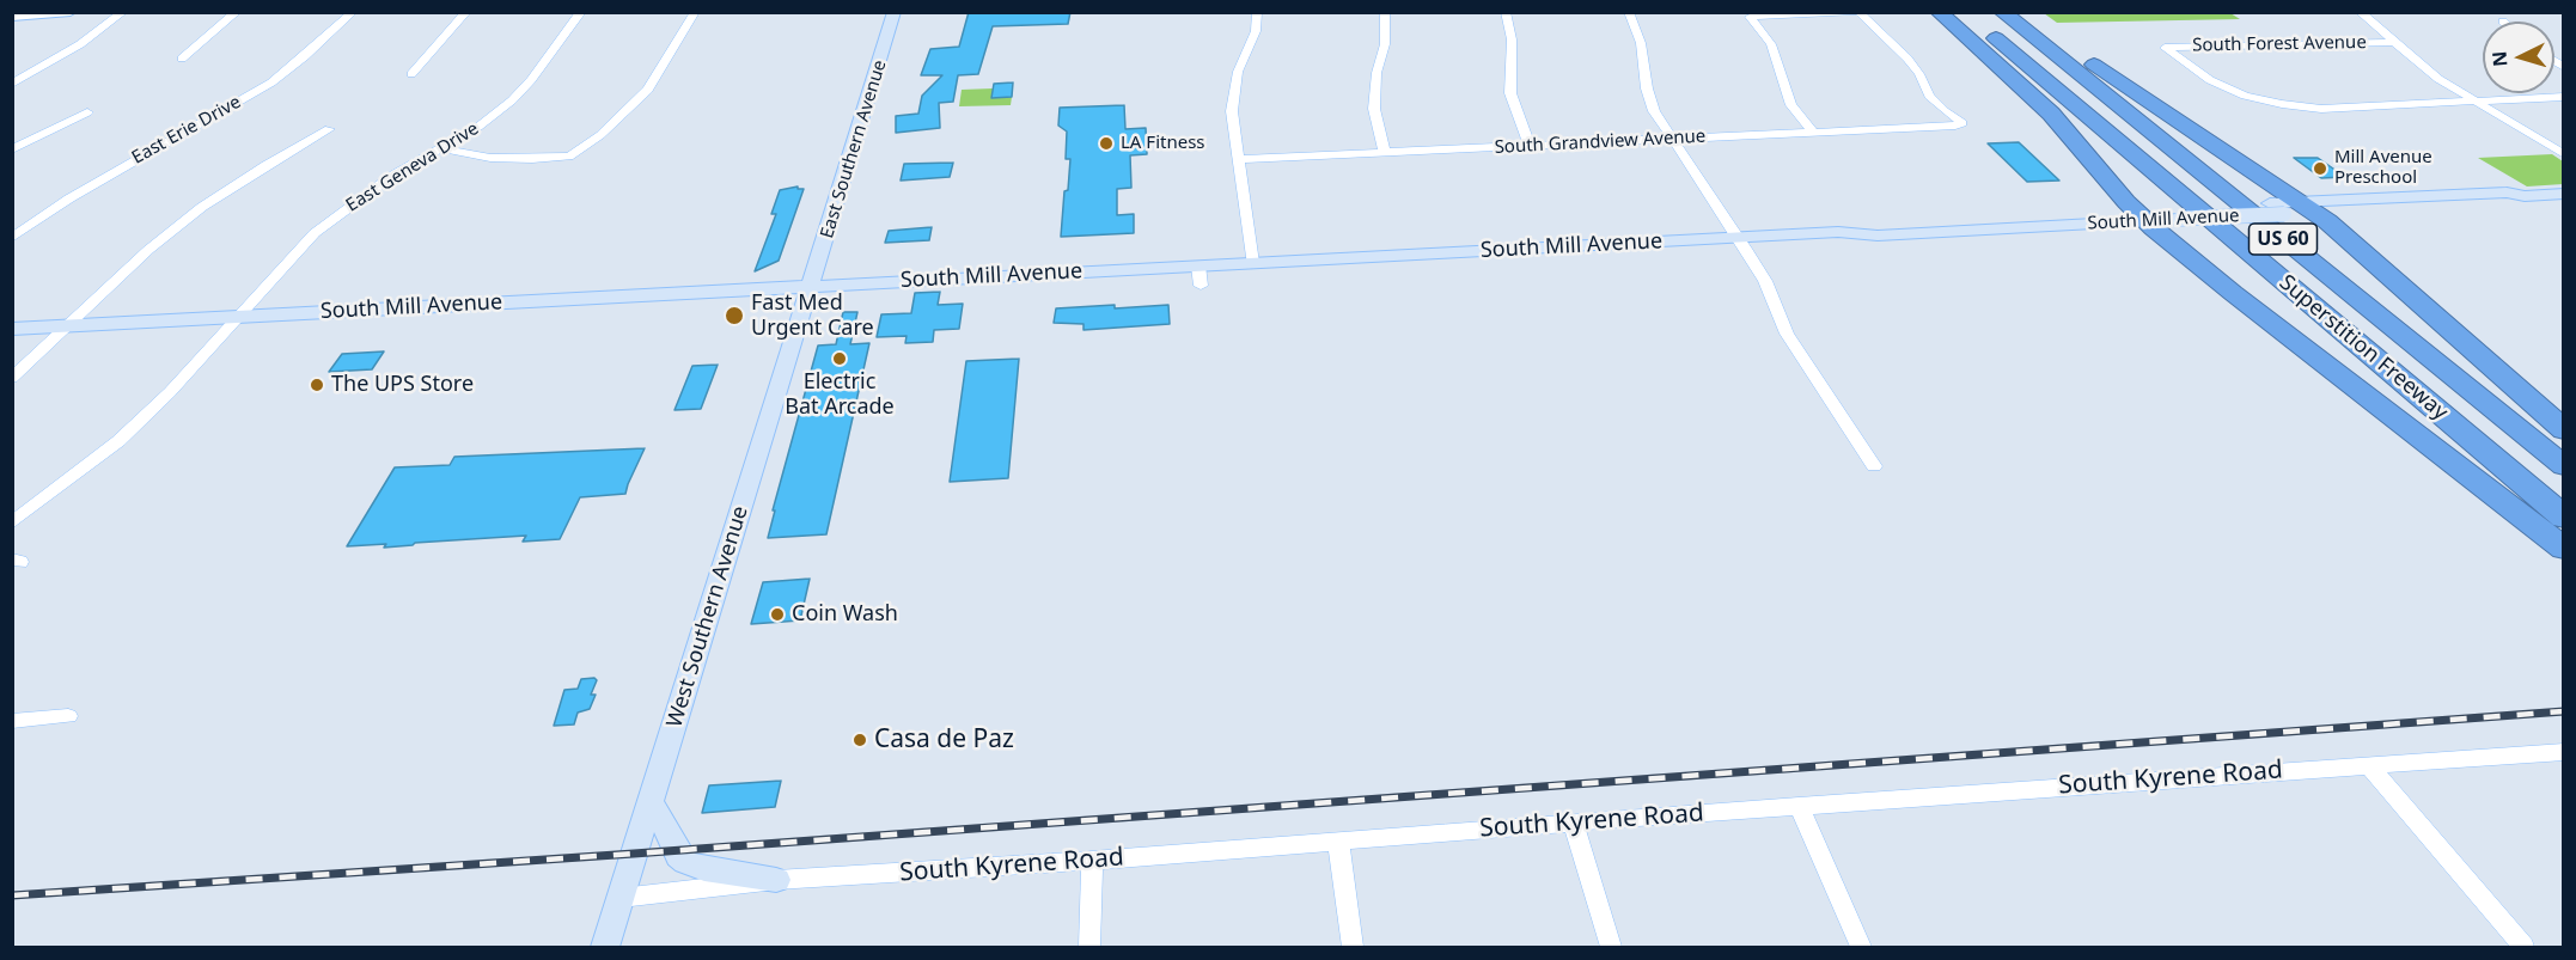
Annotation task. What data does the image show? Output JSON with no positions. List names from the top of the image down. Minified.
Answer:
{"streets":{"highway":["US 60","Superstition Freeway"],"main road":["East Southern Avenue","South Mill Avenue","West Southern Avenue"],"street":["South Forest Avenue","East Erie Drive","South Grandview Avenue","East Geneva Drive","South Kyrene Road"]},"crossings":[["East Southern Avenue","South Mill Avenue"],["East Southern Avenue","West Southern Avenue"],["East Geneva Drive","South Mill Avenue"],["South Mill Avenue","West Southern Avenue"],["West Southern Avenue","South Kyrene Road"]],"places":["LA Fitness","Mill Avenue Preschool","Fast Med Urgent Care","Electric Bat Arcade","The UPS Store","Coin Wash","Casa de Paz"],"north":"left"}
